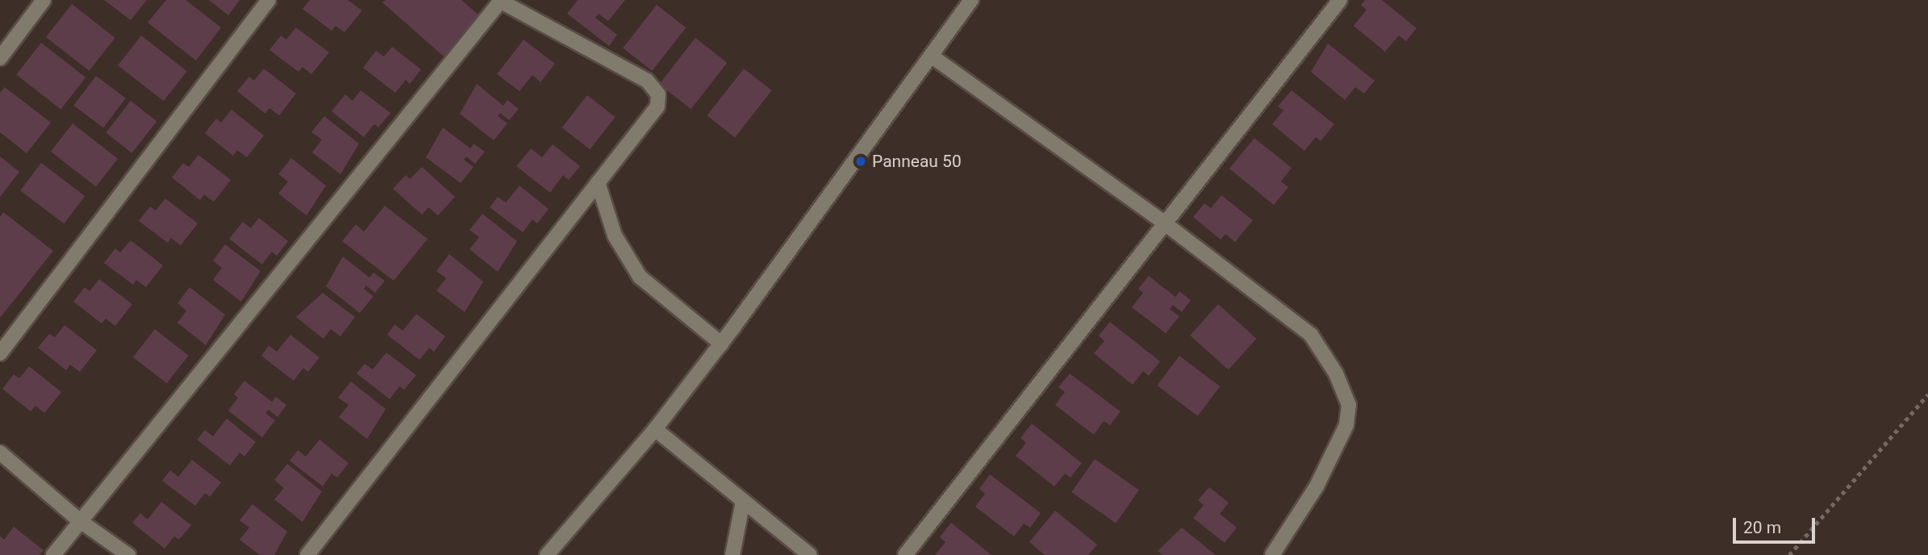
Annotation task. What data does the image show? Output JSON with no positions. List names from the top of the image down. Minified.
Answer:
{"places":["Panneau 50"],"scale_bar":"20 m"}
